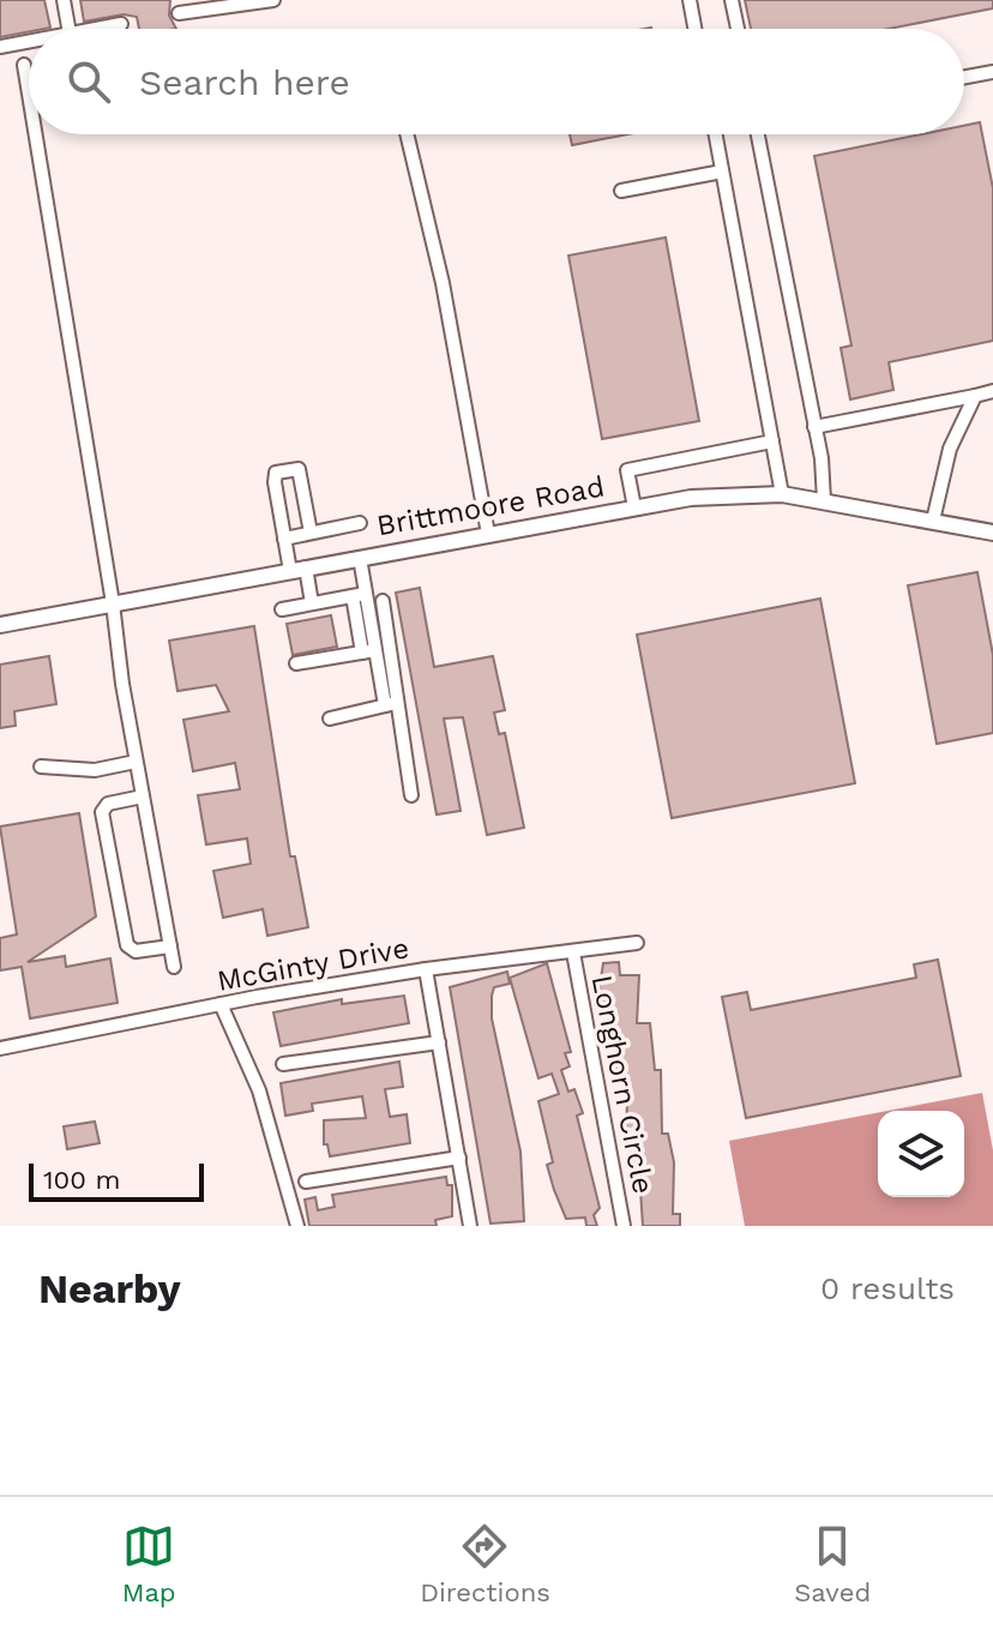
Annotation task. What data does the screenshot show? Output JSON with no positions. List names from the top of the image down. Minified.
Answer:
{"streets":{"main road":["Brittmoore Road"],"street":["McGinty Drive","Longhorn Circle"]},"crossings":[["McGinty Drive","Longhorn Circle"]],"scale_bar":"100 m","page":{"search":"Search here","scale":"100 m","heading":["Nearby","0 results"],"nav":["Map","Directions","Saved"]}}
